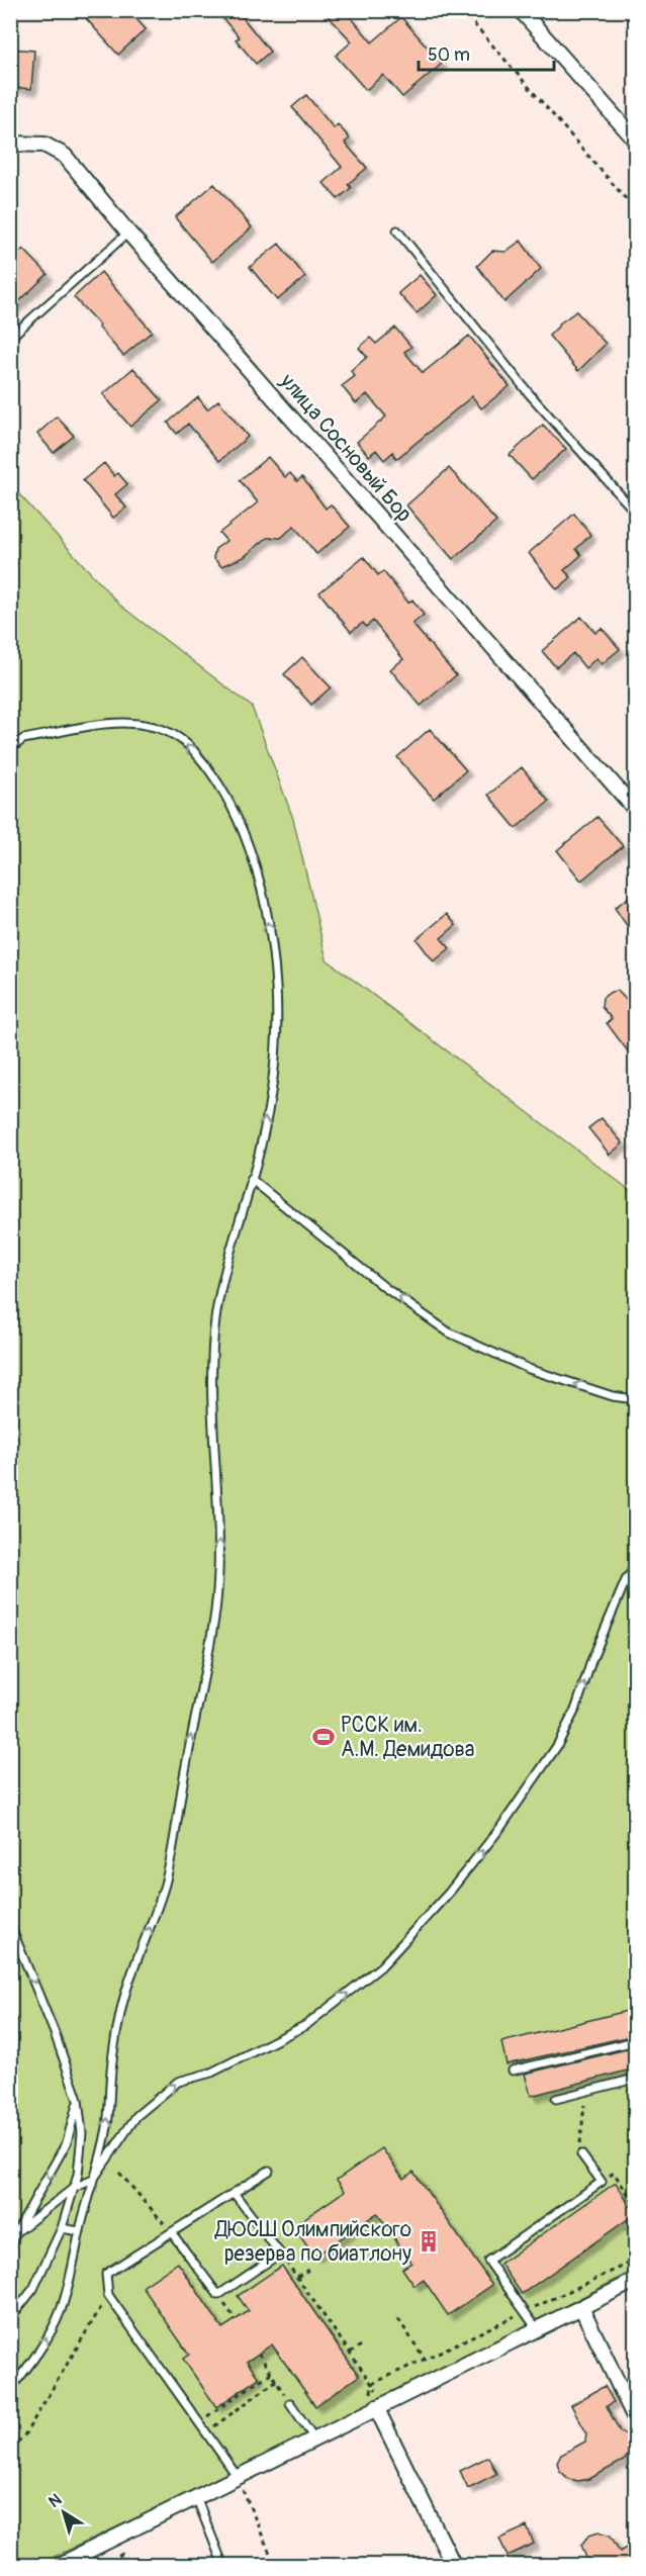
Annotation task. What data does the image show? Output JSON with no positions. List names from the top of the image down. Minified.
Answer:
{"streets":{"street":["улица Сосновый Бор"]},"places":{"sports":["РССК им. А.М. Демидова"],"building":["ДЮСШ Олимпийского резерва по биатлону"]},"scale_bar":"50 m","north":"top left"}
